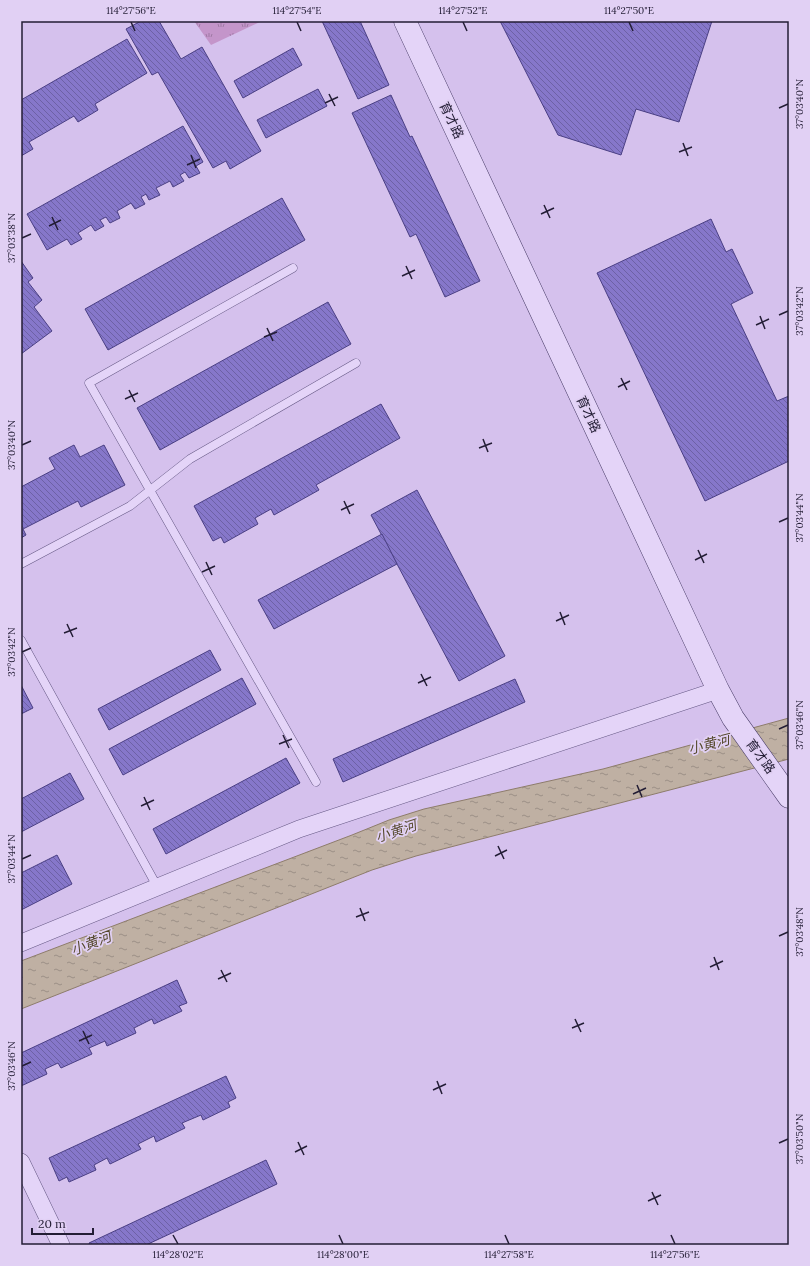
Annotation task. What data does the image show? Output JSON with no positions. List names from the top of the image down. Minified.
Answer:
{"streets":{"street":["育才路"]},"water":["小黄河"],"scale_bar":"20 m","coordinates":["114°27'56\"E","114°27'54\"E","114°27'52\"E","114°27'50\"E","37°03'40\"N","37°03'38\"N","37°03'42\"N","37°03'44\"N","37°03'46\"N","37°03'48\"N","37°03'50\"N","114°28'02\"E","114°28'00\"E","114°27'58\"E"]}
